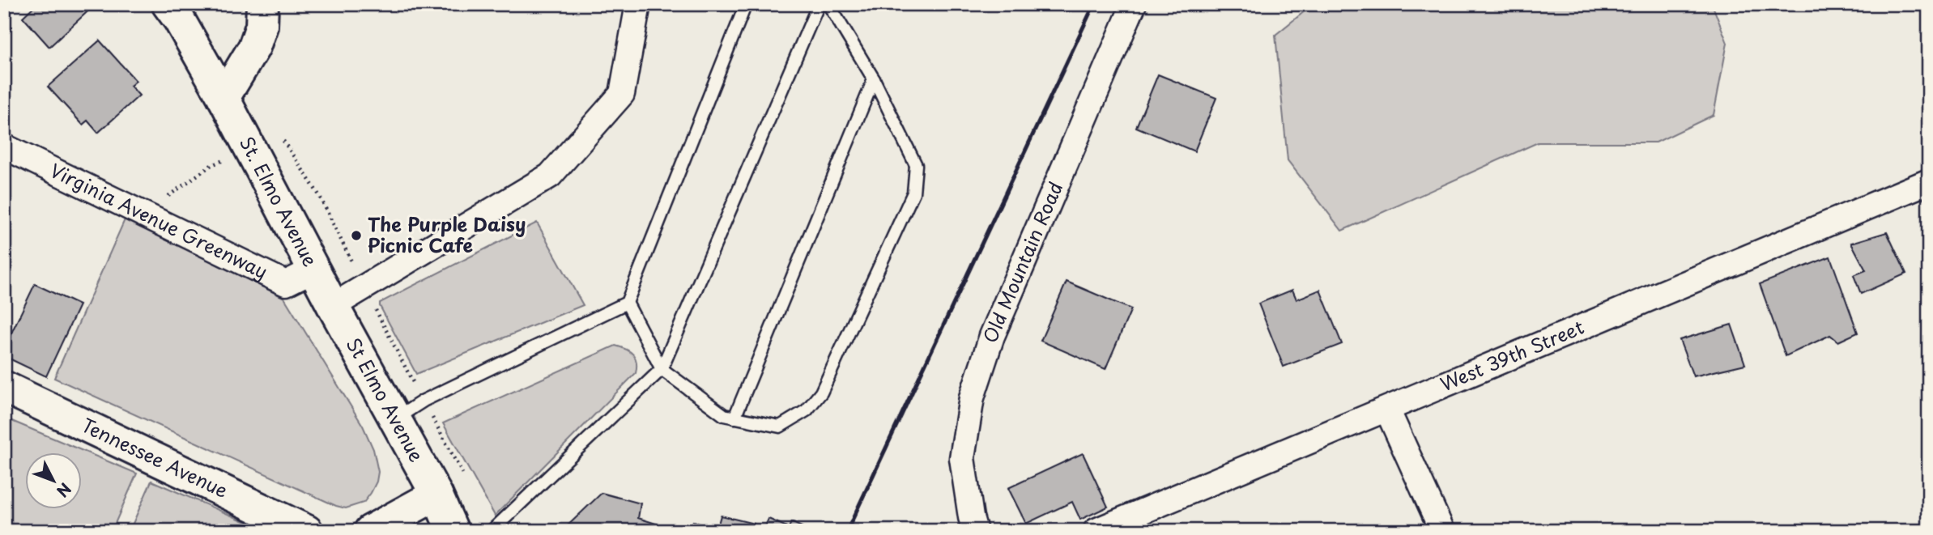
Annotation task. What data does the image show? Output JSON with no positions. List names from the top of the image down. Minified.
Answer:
{"streets":{"main road":["St. Elmo Avenue","St Elmo Avenue","Tennessee Avenue"],"street":["Virginia Avenue Greenway","Old Mountain Road","West 39th Street"]},"crossings":[["St. Elmo Avenue","Virginia Avenue Greenway"],["St. Elmo Avenue","St Elmo Avenue"]],"places":["The Purple Daisy Picnic Cafe"],"north":"bottom right"}
